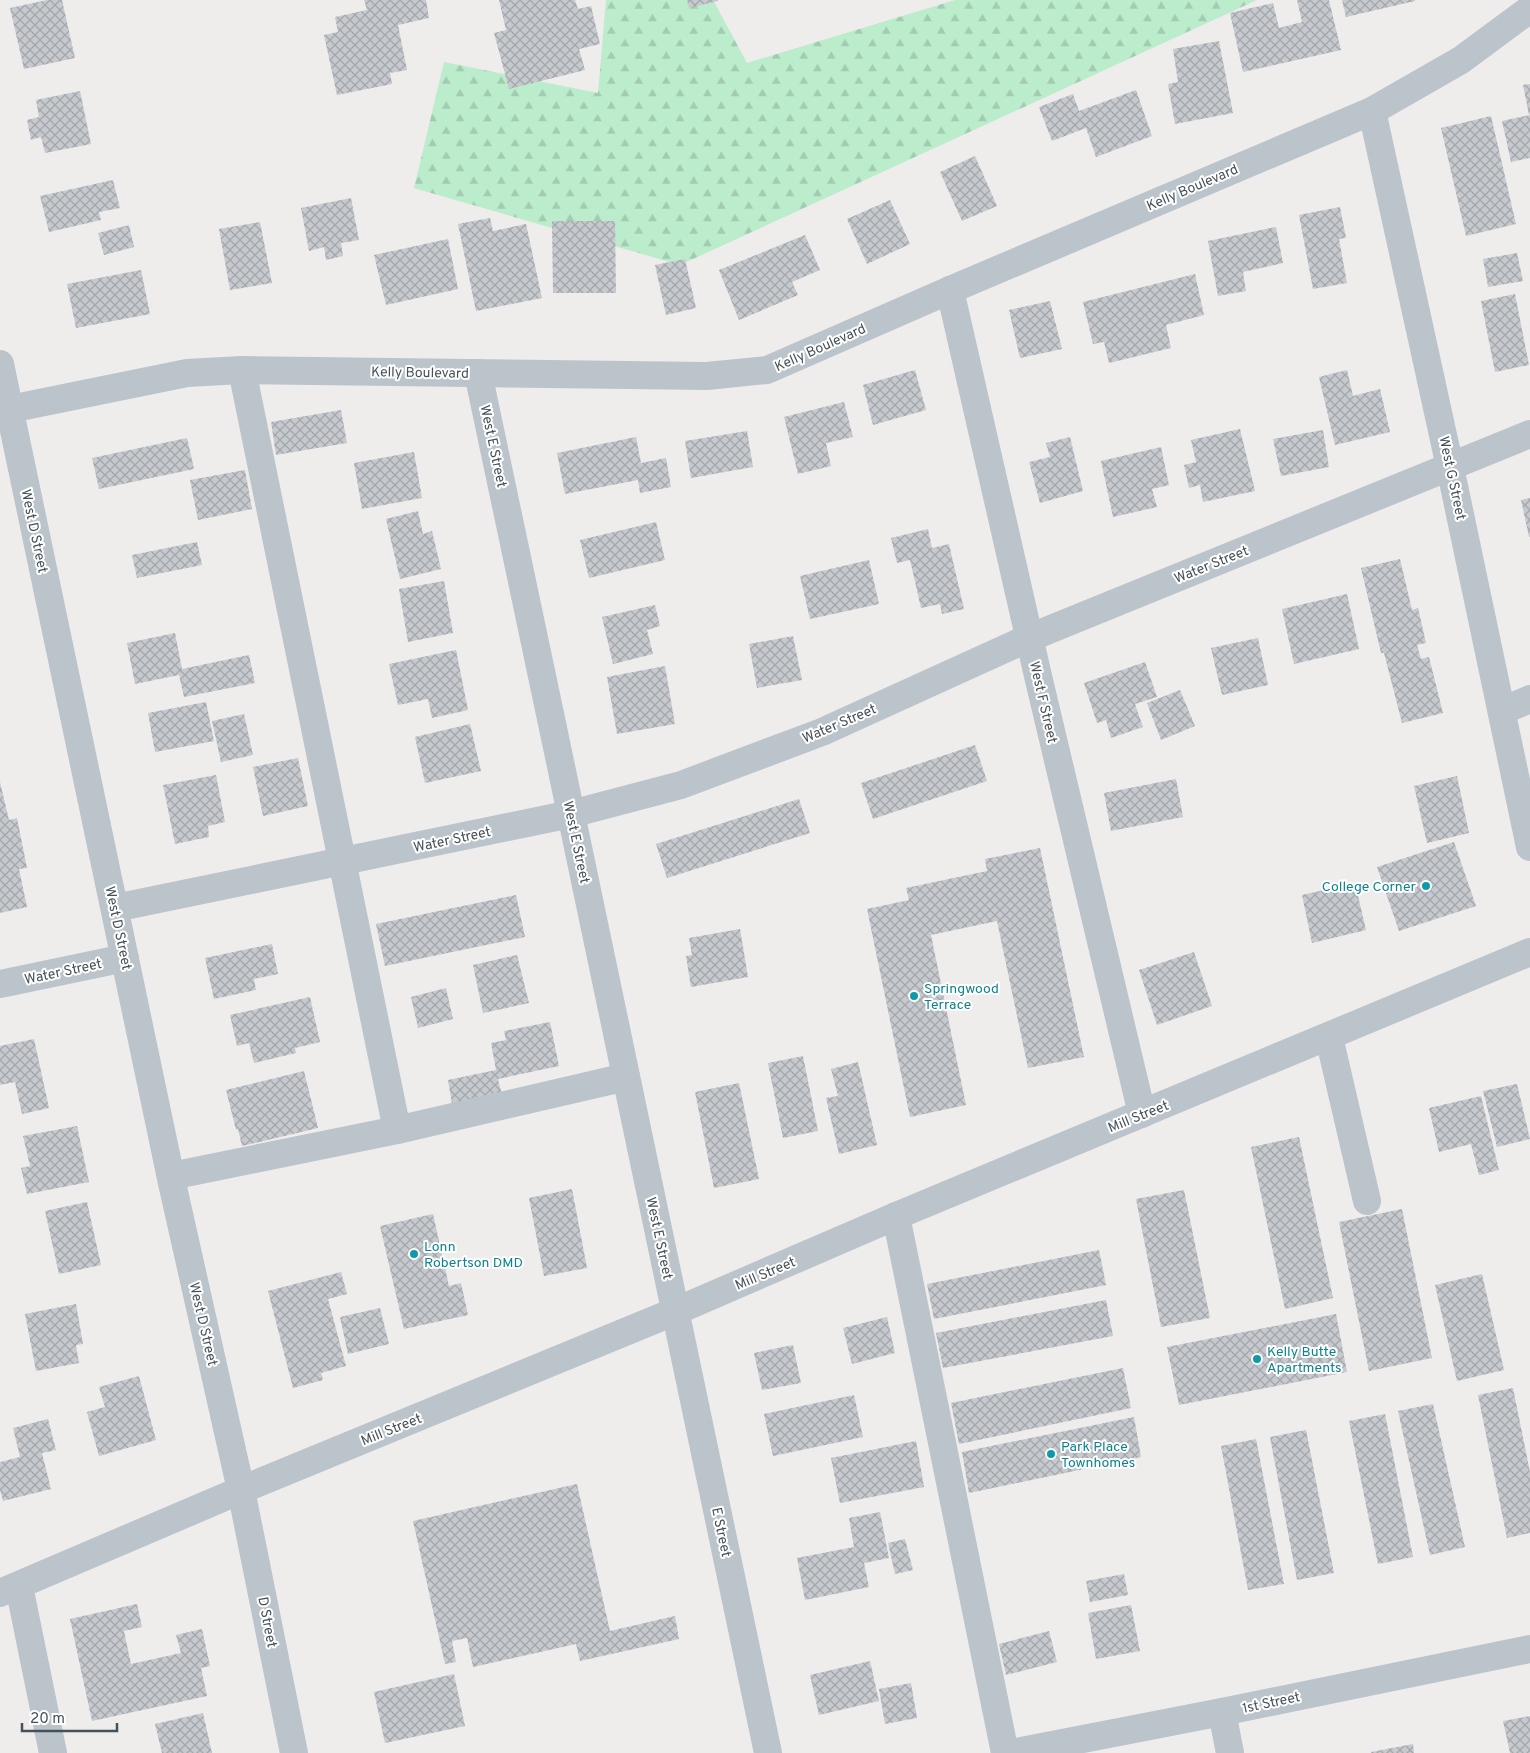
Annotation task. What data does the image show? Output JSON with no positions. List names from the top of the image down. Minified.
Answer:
{"streets":{"street":["Kelly Boulevard","West E Street","West G Street","West D Street","Water Street","West F Street","Mill Street","E Street","D Street","1st Street"]},"crossings":[["Kelly Boulevard","West E Street"],["Kelly Boulevard","West G Street"],["Kelly Boulevard","West D Street"],["Kelly Boulevard","West F Street"],["West E Street","Water Street"],["West E Street","Mill Street"],["West E Street","E Street"],["West G Street","Water Street"],["West D Street","Water Street"],["West D Street","Mill Street"],["West D Street","D Street"],["Water Street","West F Street"],["West F Street","Mill Street"],["Mill Street","E Street"],["Mill Street","D Street"]],"places":["College Corner","Springwood Terrace","Lonn Robertson DMD","Kelly Butte Apartments","Park Place Townhomes"],"scale_bar":"20 m"}
